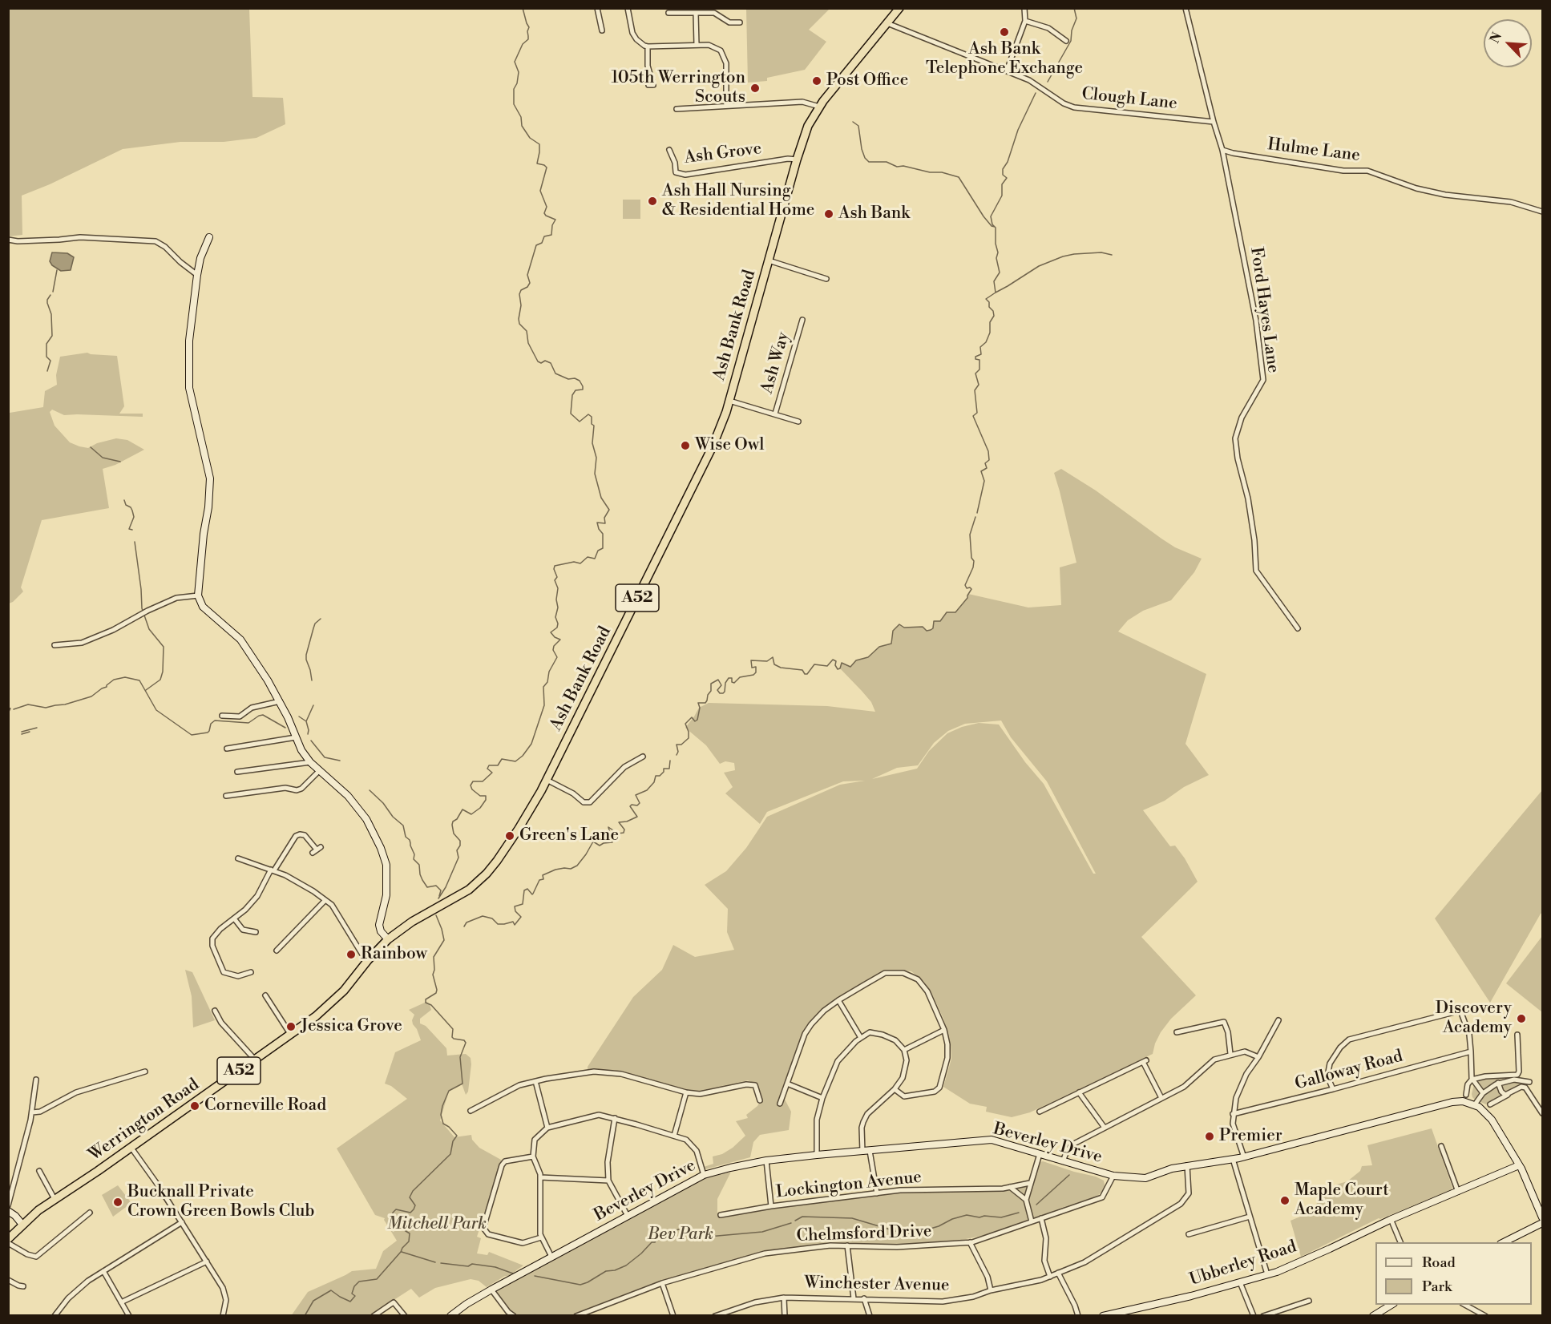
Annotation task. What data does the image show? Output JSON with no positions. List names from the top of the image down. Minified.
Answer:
{"streets":{"highway":["Ash Bank Road","A52","Werrington Road"],"street":["Clough Lane","Hulme Lane","Ash Grove","Ford Hayes Lane","Ash Way","Galloway Road","Beverley Drive","Lockington Avenue","Chelmsford Drive","Ubberley Road","Winchester Avenue"]},"crossings":[["Clough Lane","Ash Bank Road"],["Hulme Lane","Ford Hayes Lane"],["Ash Grove","Ash Bank Road"],["Ash Bank Road","Werrington Road"],["Beverley Drive","Chelmsford Drive"],["Beverley Drive","Winchester Avenue"]],"parks":["Mitchell Park","Bev Park"],"places":["Ash Bank Telephone Exchange","Post Office","105th Werrington Scouts","Ash Hall Nursing & Residential Home","Ash Bank","Wise Owl","Green's Lane","Rainbow","Discovery Academy","Jessica Grove","Corneville Road","Premier","Maple Court Academy","Bucknall Private Crown Green Bowls Club"],"legend":["Road","Park"],"north":"top left"}
